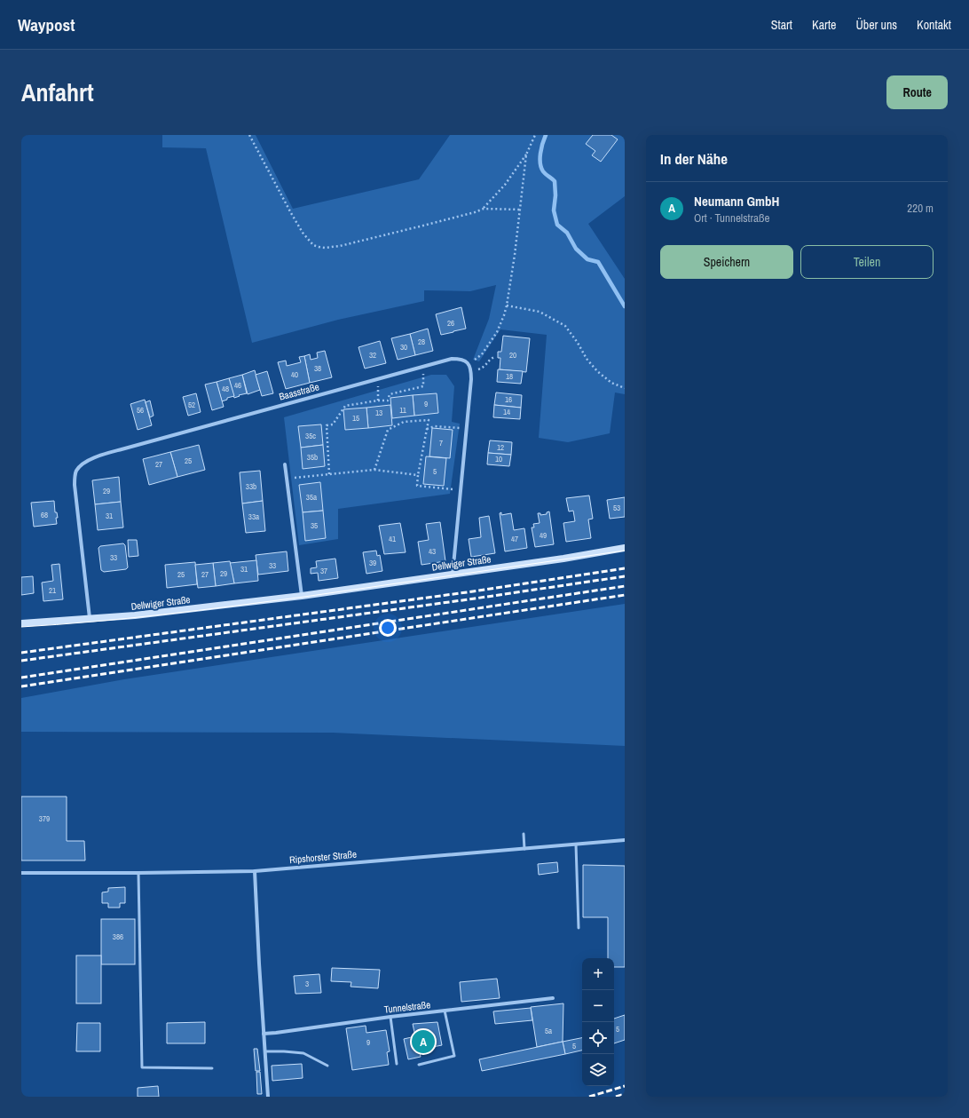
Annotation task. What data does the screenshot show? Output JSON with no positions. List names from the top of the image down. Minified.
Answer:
{"streets":{"main road":["Dellwiger Straße"],"street":["Baasstraße","Ripshorster Straße","Tunnelstraße"]},"crossings":[["Baasstraße","Dellwiger Straße"]],"house_numbers":["26","28","30","32","20","38","40","18","46","48","16","9","52","56","11","14","13","15","35c","7","12","35b","10","25","27","5","33b","29","35a","53","68","31","33a","35","49","41","47","43","33","39","33","31","37","29","25","27","21","379","386","3","5","5a","9","5"],"page":{"header":"Waypost","nav":["Start","Karte","Über uns","Kontakt"],"title":"Anfahrt","buttons":["Route",["Speichern","Teilen"]],"heading":"In der Nähe","list":[{"mark":"A","name":"Neumann GmbH","note":"Ort · Tunnelstraße","value":"220 m"}],"map_buttons":["+","−"],"pins":"A"}}
